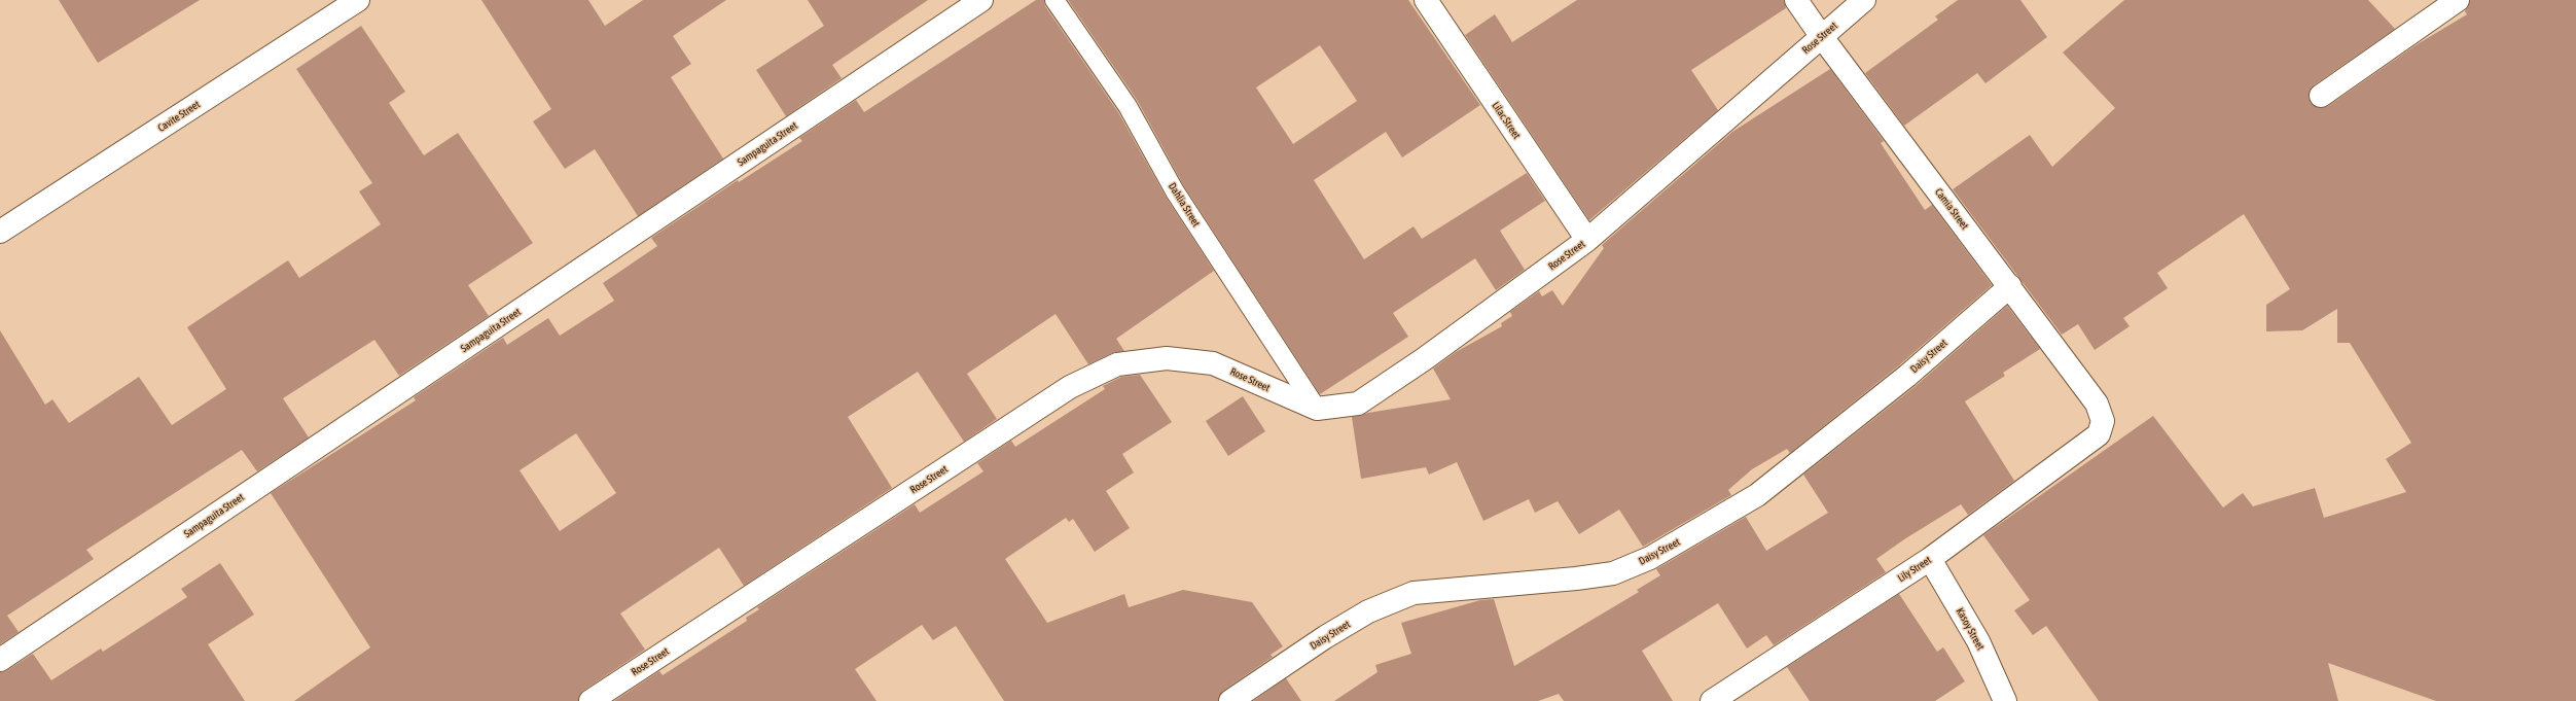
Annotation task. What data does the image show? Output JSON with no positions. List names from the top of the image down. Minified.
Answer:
{"streets":{"street":["Rose Street","Cavite Street","Lilac Street","Sampaguita Street","Camia Street","Daisy Street","Lily Street","Kasoy Street"],"lane":["Dahlia Street"]},"crossings":[["Rose Street","Lilac Street"],["Rose Street","Dahlia Street"],["Rose Street","Camia Street"],["Camia Street","Daisy Street"],["Camia Street","Lily Street"],["Lily Street","Kasoy Street"]]}
